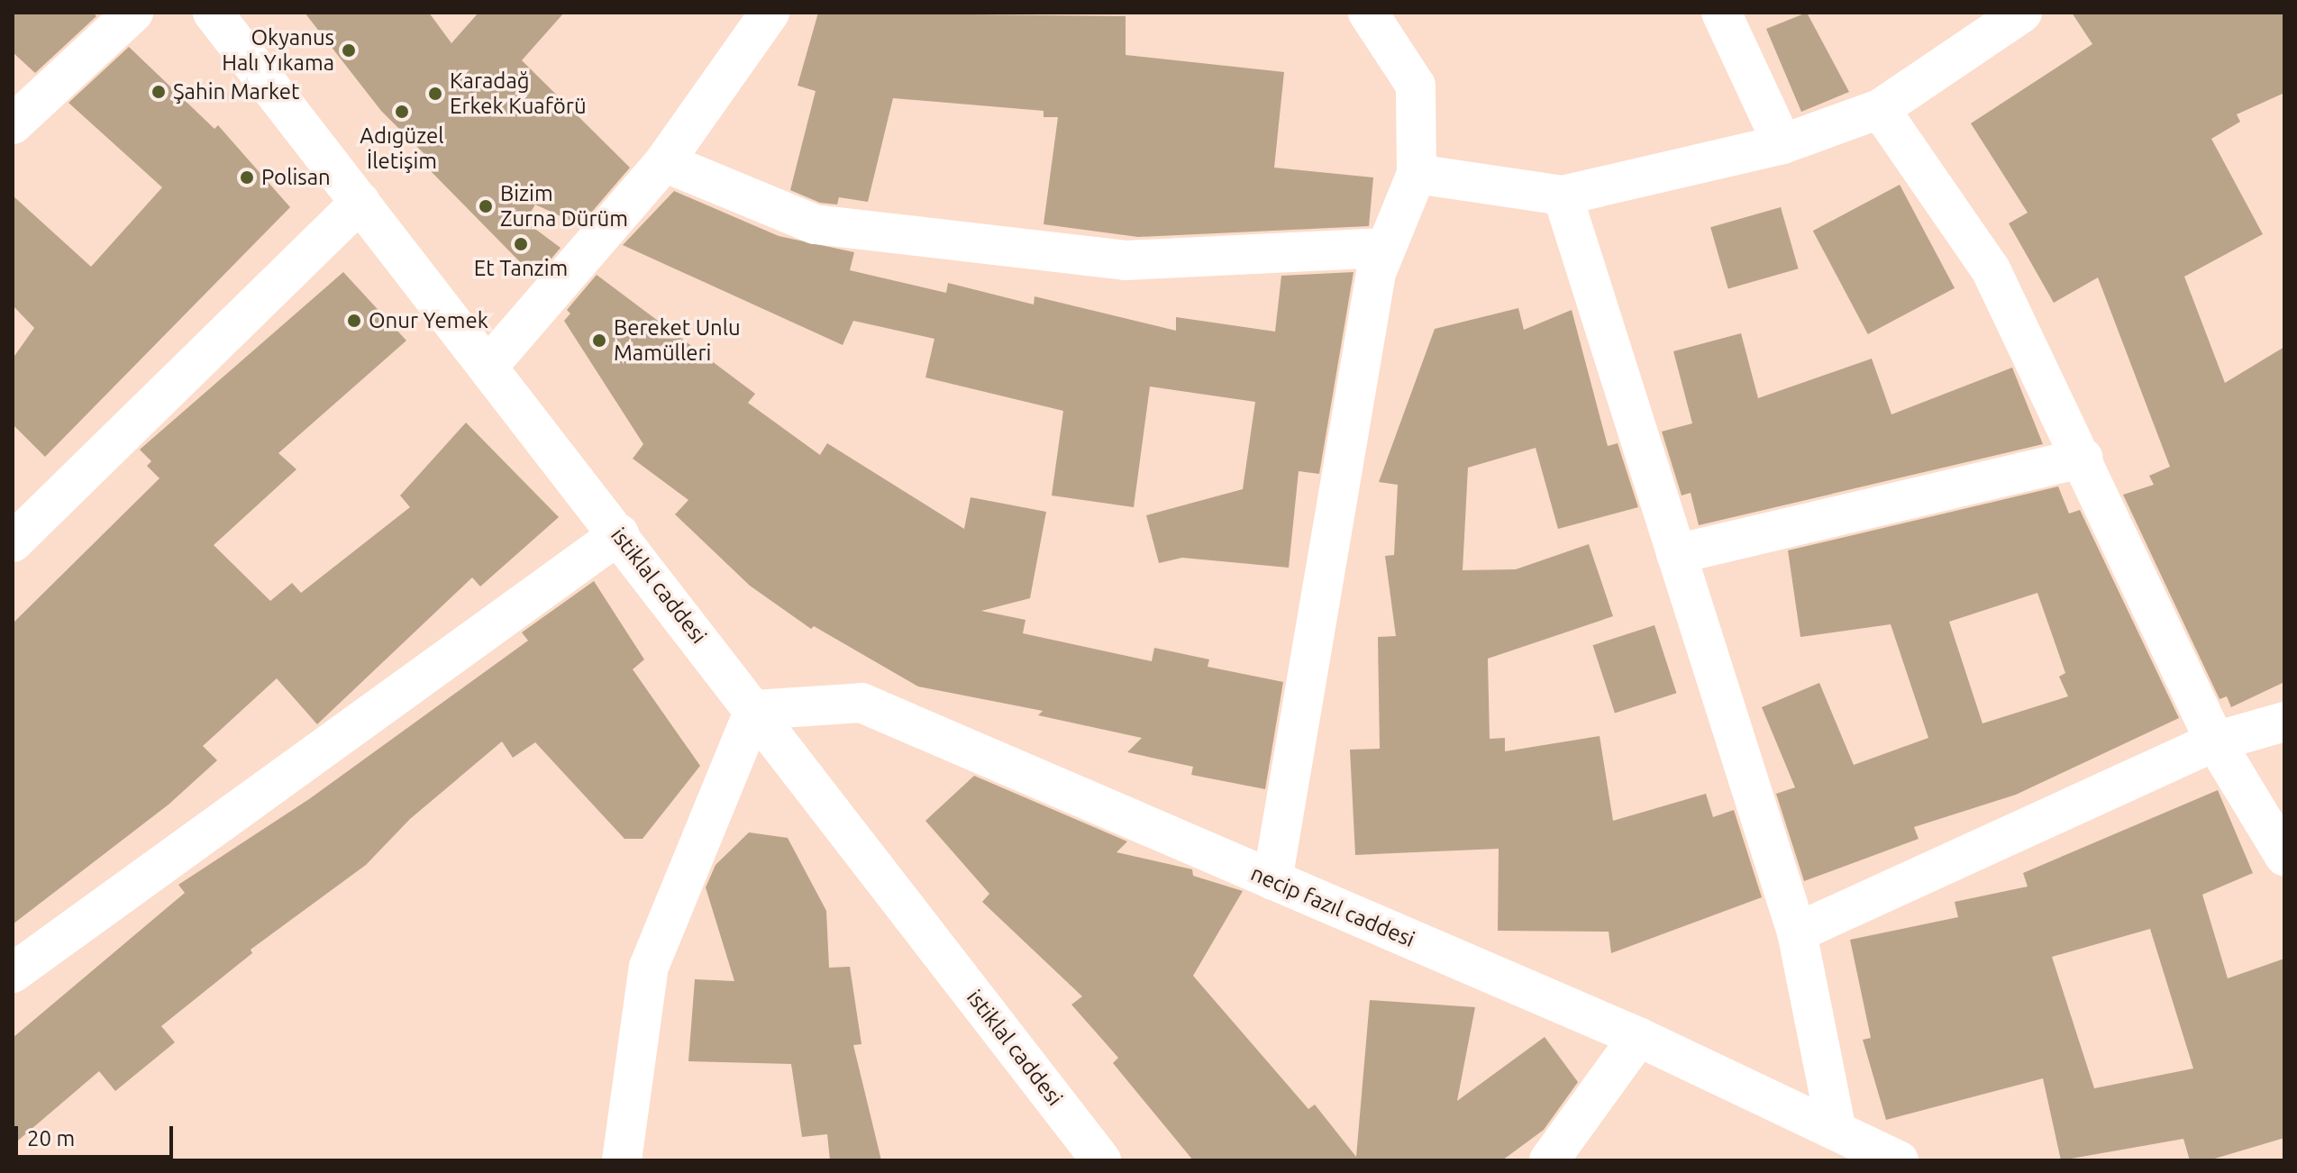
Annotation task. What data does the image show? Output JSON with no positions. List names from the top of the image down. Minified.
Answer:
{"streets":{"street":["istiklal caddesi","necip fazıl caddesi"]},"crossings":[["istiklal caddesi","necip fazıl caddesi"]],"places":["Okyanus Halı Yıkama","Şahin Market","Karadağ Erkek Kuaförü","Adıgüzel İletişim","Polisan","Bizim Zurna Dürüm","Et Tanzim","Onur Yemek","Bereket Unlu Mamülleri"],"scale_bar":"20 m"}
